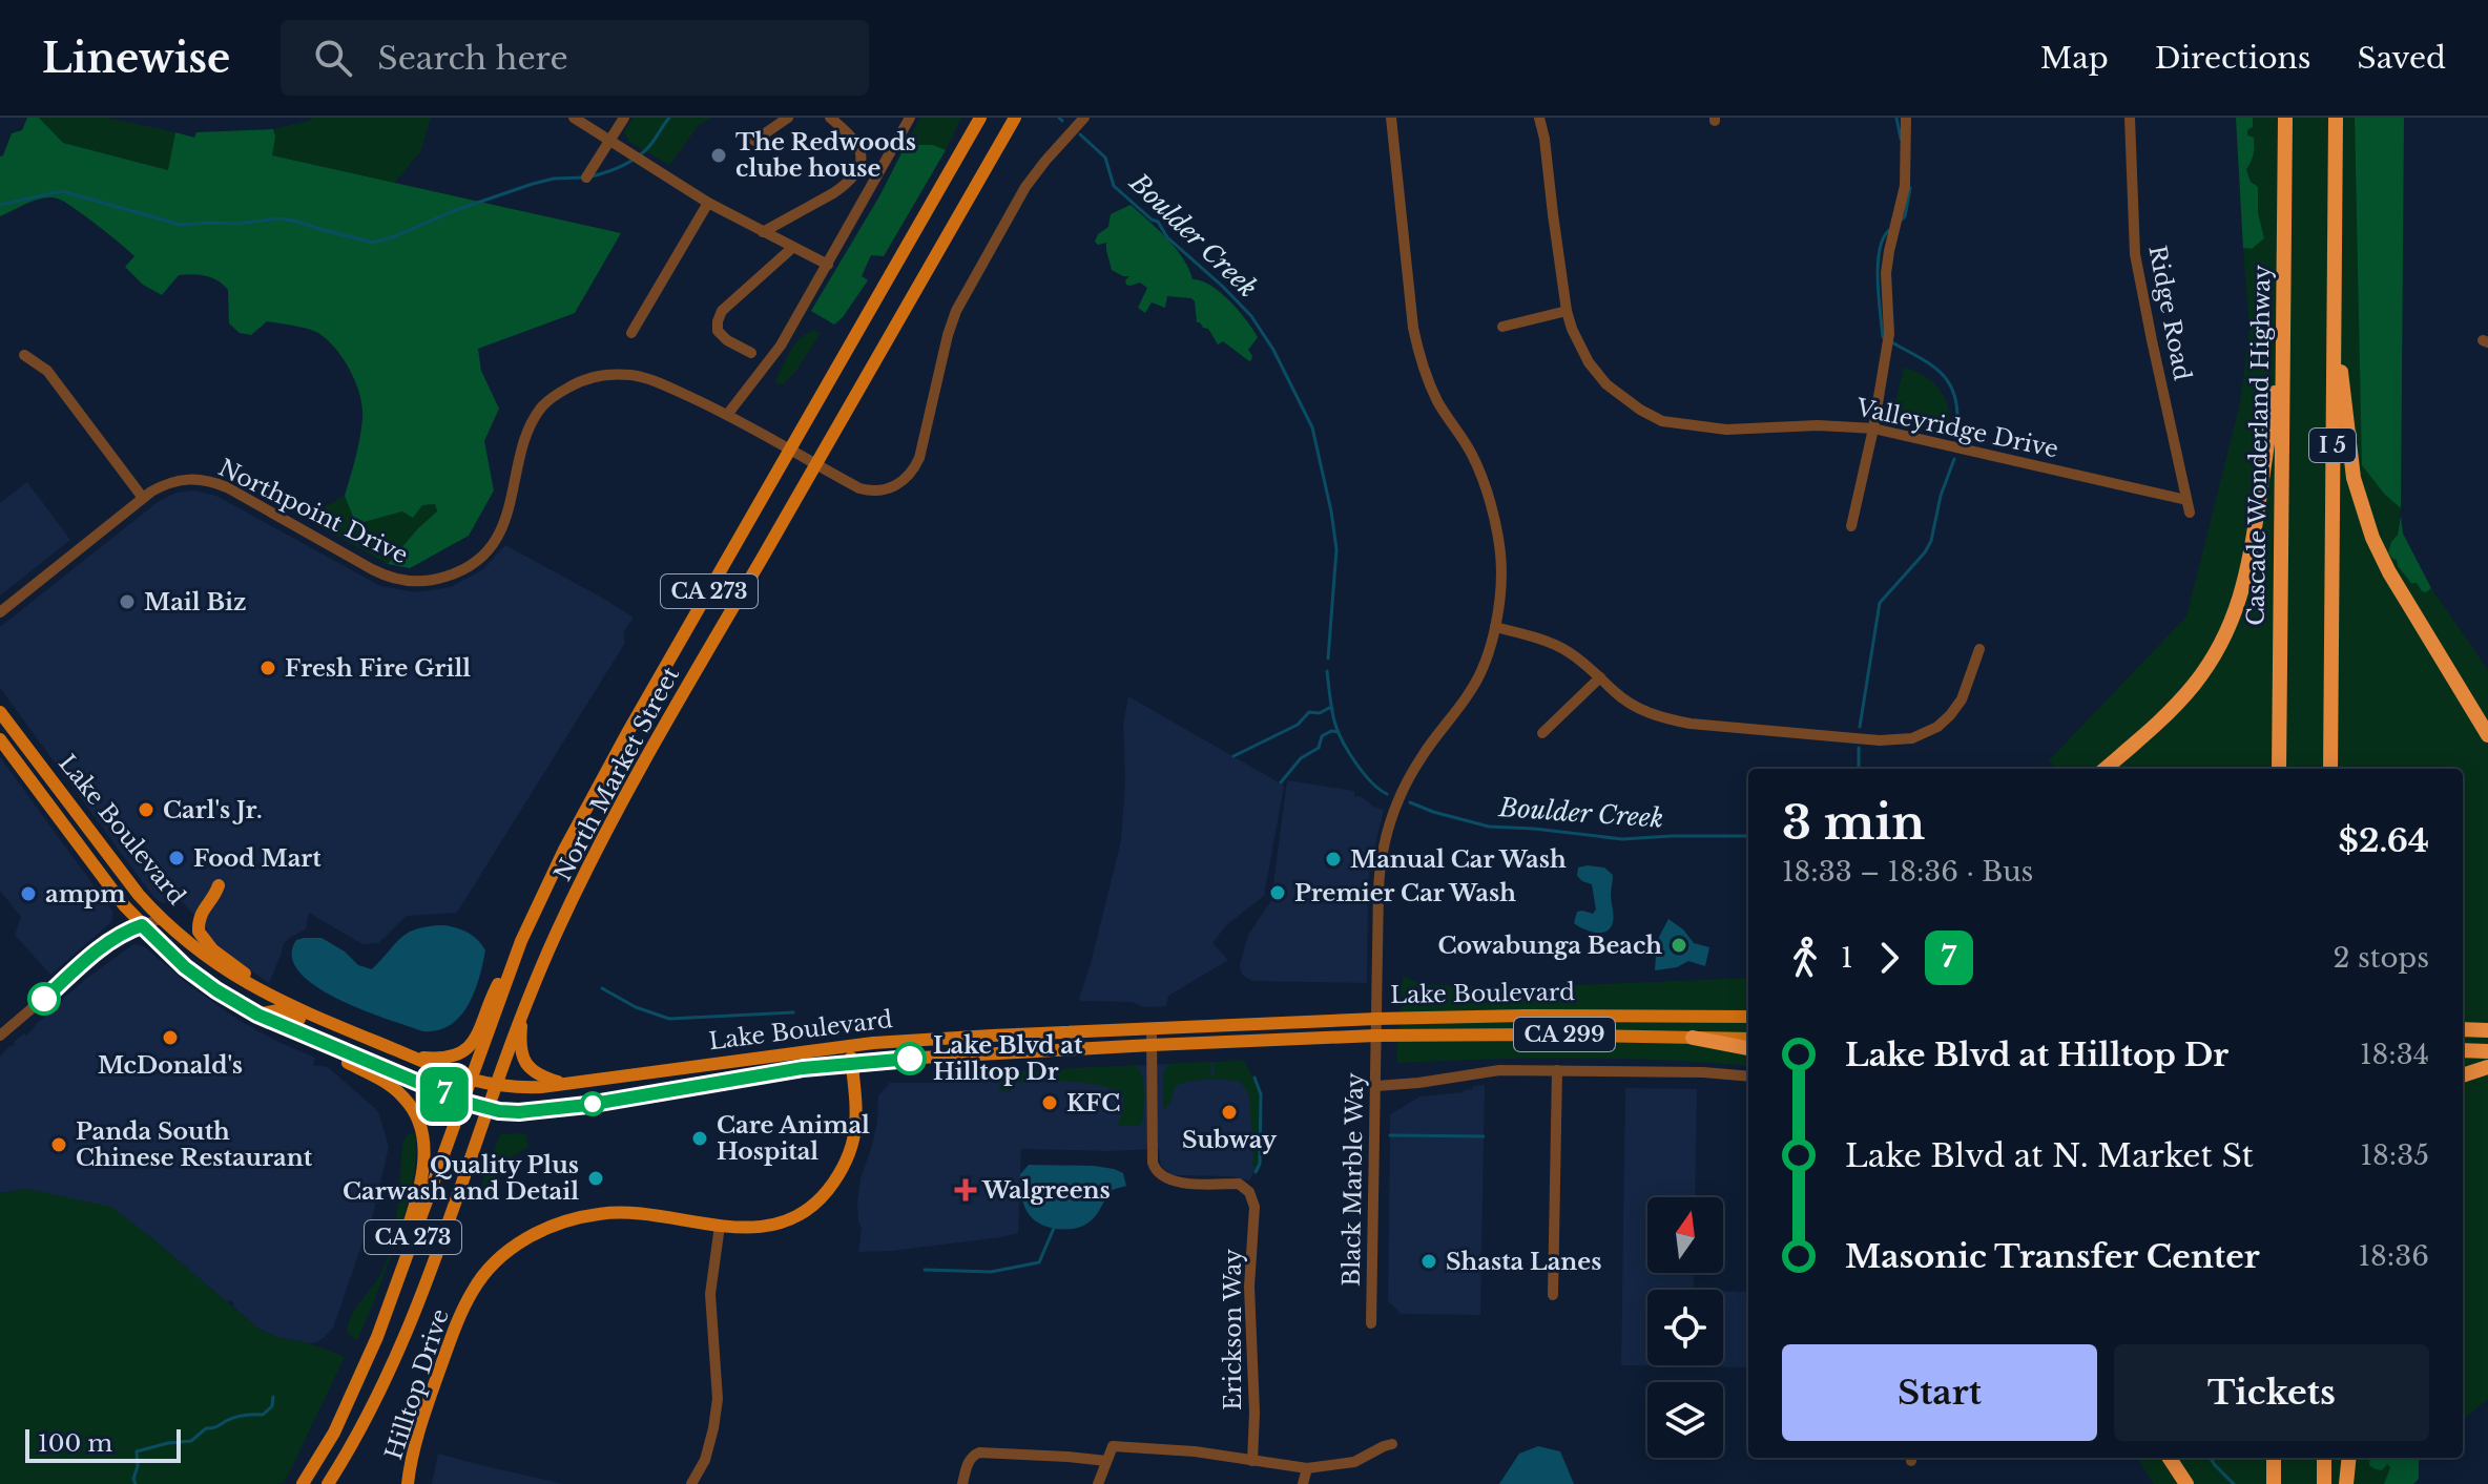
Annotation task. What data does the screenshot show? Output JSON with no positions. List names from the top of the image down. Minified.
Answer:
{"streets":{"highway":["Cascade Wonderland Highway","I 5"],"main road":["CA 273","North Market Street","Lake Boulevard","CA 299","Hilltop Drive"],"street":["Ridge Road","Valleyridge Drive","Northpoint Drive","Black Marble Way","Erickson Way"]},"crossings":[["Ridge Road","Valleyridge Drive"],["Northpoint Drive","North Market Street"],["North Market Street","Lake Boulevard"],["Lake Boulevard","Black Marble Way"],["Lake Boulevard","Erickson Way"],["Lake Boulevard","Hilltop Drive"]],"water":["Boulder Creek"],"places":{"other":["The Redwoods clube house","Mail Biz","Fresh Fire Grill","Carl's Jr.","Food Mart","Manual Car Wash","Premier Car Wash","ampm","Cowabunga Beach","McDonald's","Lake Blvd at Hilltop Dr","KFC","Subway","Care Animal Hospital","Panda South Chinese Restaurant","Quality Plus Carwash and Detail","Shasta Lanes"],"health":["Walgreens"]},"lines":["bus line 7"],"scale_bar":"100 m","north":"top","page":{"header":"Linewise","search":"Search here","nav":["Map","Directions","Saved"],"on_map":"7","heading":["3 min","18:33 – 18:36 · Bus","$2.64"],"legs":["1","7","2 stops"],"list":[{"name":"Lake Blvd at Hilltop Dr","value":"18:34"},{"name":"Lake Blvd at N. Market St","value":"18:35"},{"name":"Masonic Transfer Center","value":"18:36"}],"buttons":["Start","Tickets"],"scale":"100 m"}}
